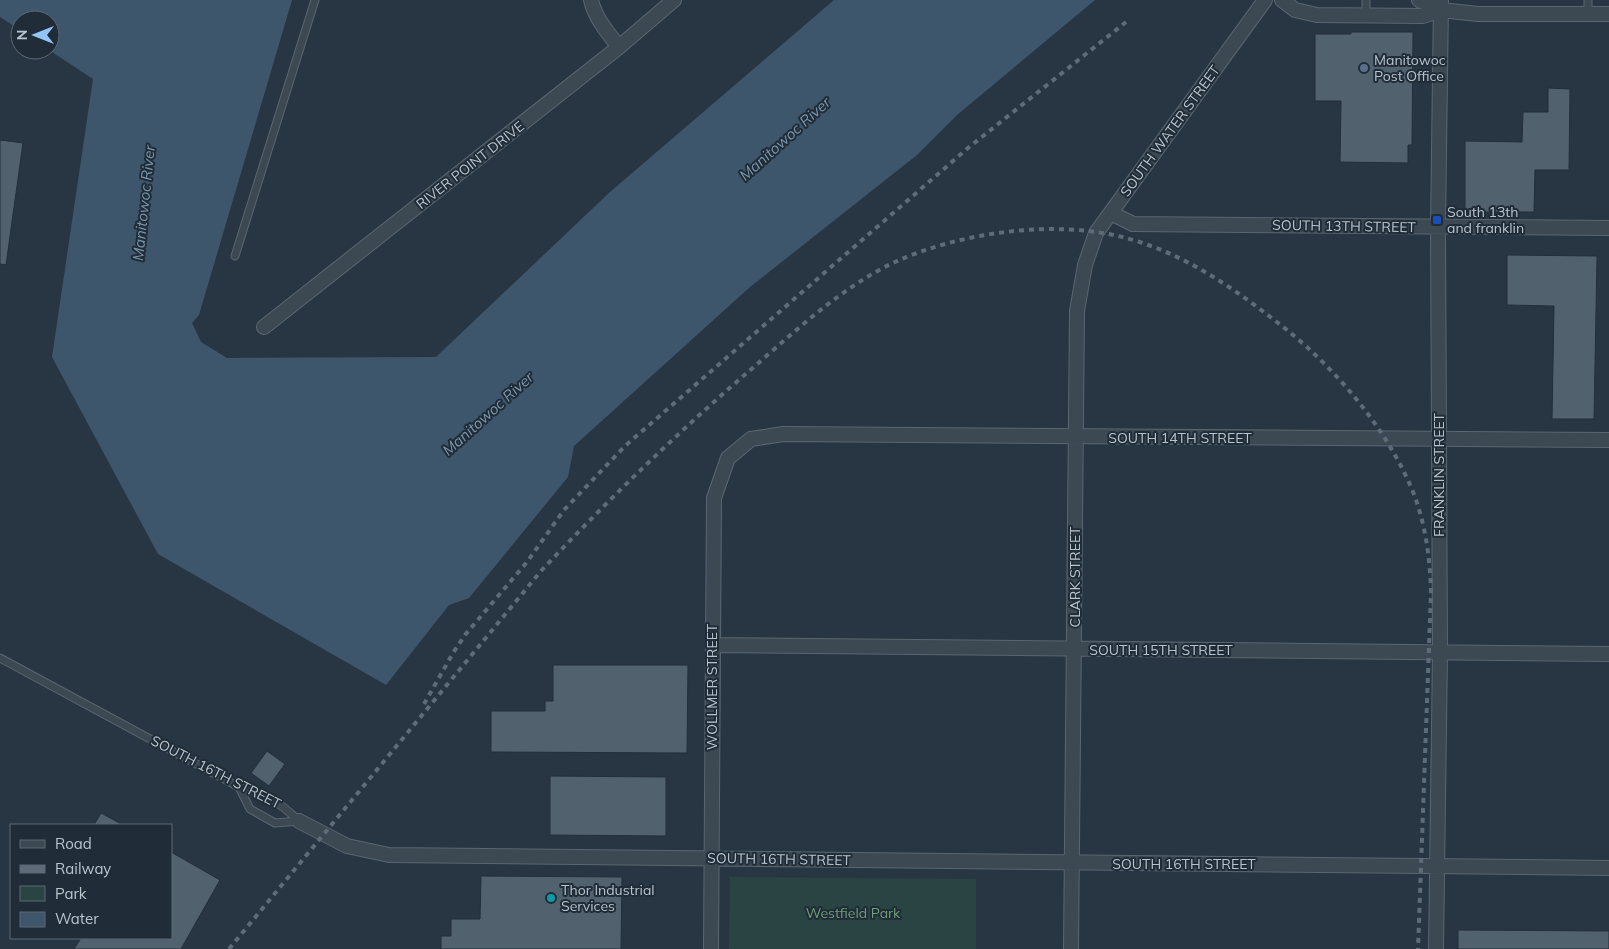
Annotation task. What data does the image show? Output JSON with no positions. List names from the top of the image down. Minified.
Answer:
{"streets":{"street":["SOUTH WATER STREET","RIVER POINT DRIVE","SOUTH 13TH STREET","SOUTH 14TH STREET","FRANKLIN STREET","CLARK STREET","SOUTH 15TH STREET","WOLLMER STREET","SOUTH 16TH STREET"]},"crossings":[["SOUTH WATER STREET","SOUTH 13TH STREET"],["SOUTH WATER STREET","CLARK STREET"],["SOUTH 13TH STREET","FRANKLIN STREET"],["SOUTH 14TH STREET","FRANKLIN STREET"],["SOUTH 14TH STREET","CLARK STREET"],["SOUTH 14TH STREET","WOLLMER STREET"],["FRANKLIN STREET","SOUTH 15TH STREET"],["FRANKLIN STREET","SOUTH 16TH STREET"],["CLARK STREET","SOUTH 15TH STREET"],["CLARK STREET","SOUTH 16TH STREET"],["SOUTH 15TH STREET","WOLLMER STREET"],["WOLLMER STREET","SOUTH 16TH STREET"]],"water":["Manitowoc River"],"parks":["Westfield Park"],"places":{"other":["Manitowoc Post Office","Thor Industrial Services"],"transit":["South 13th and franklin"]},"legend":["Road","Railway","Park","Water"],"north":"left"}
